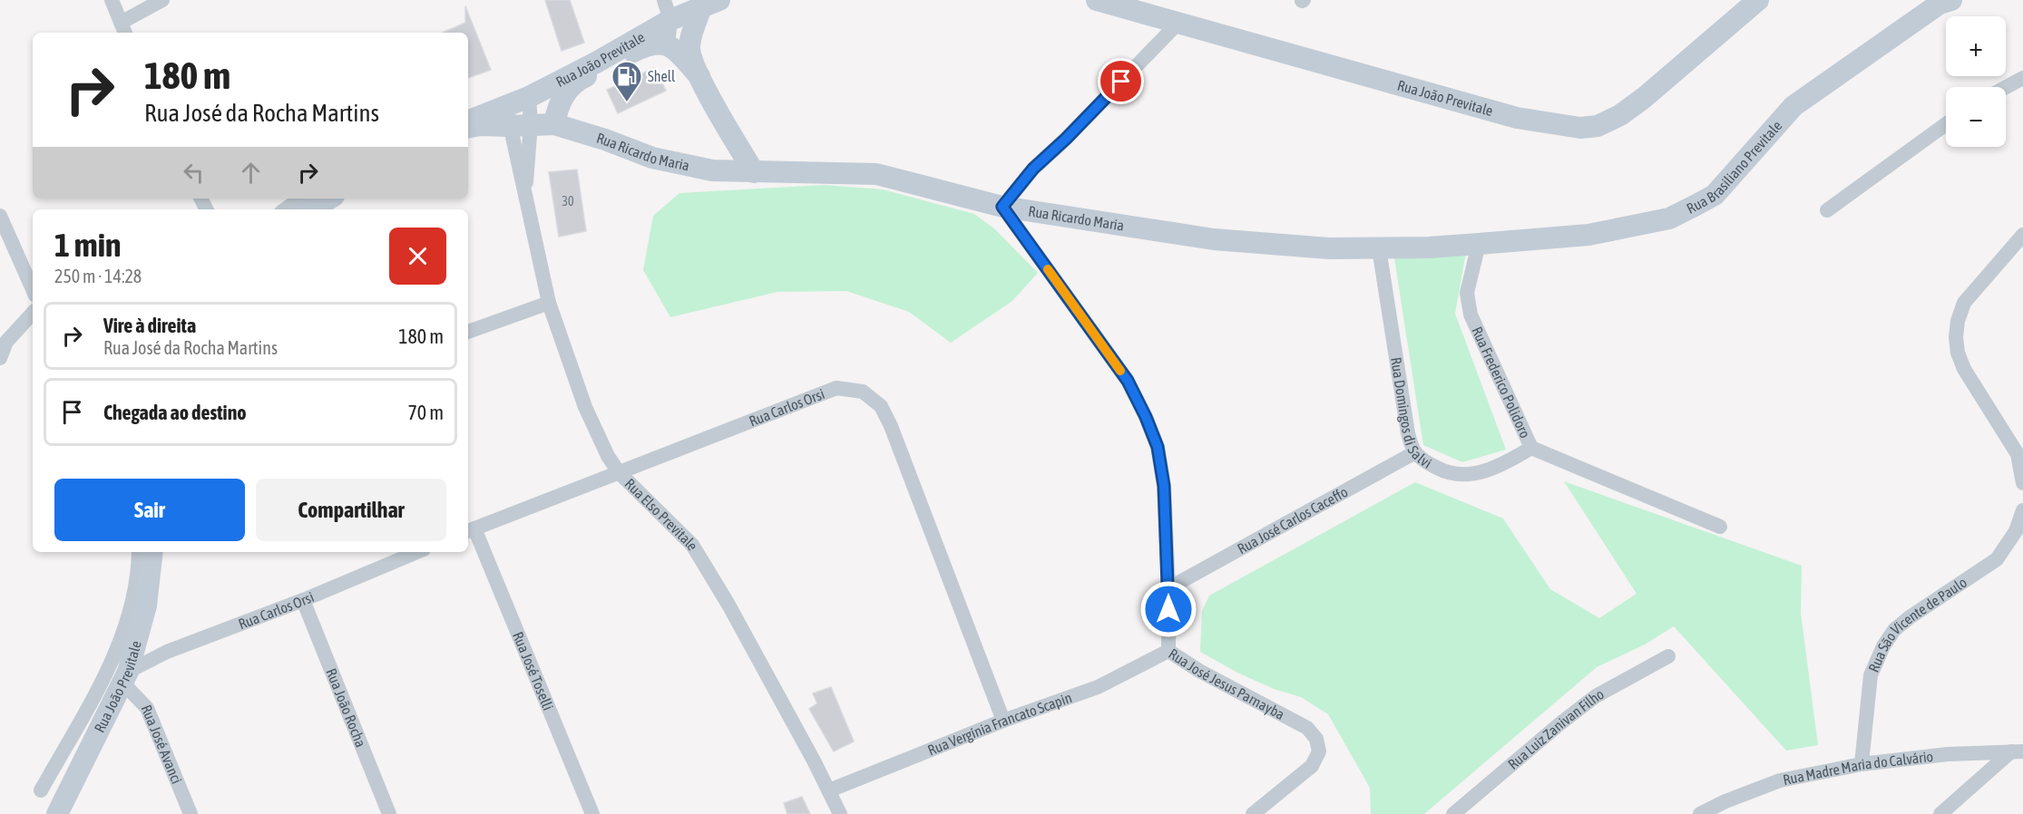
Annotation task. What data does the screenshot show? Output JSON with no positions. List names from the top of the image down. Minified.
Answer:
{"streets":{"main road":["Rua João Previtale","Rua Ricardo Maria","Rua Brasiliano Previtale"],"street":["Rua Frederico Polidoro","Rua Carlos Orsi","Rua Domingos di Salvi","Rua Elso Previtale","Rua José Carlos Caceffo","Rua São Vicente de Paulo","Rua José Toselli","Rua José Jesus Parnayba","Rua João Rocha","Rua Vergínia Francato Scapin","Rua Luiz Zanivan Filho","Rua José Avanci","Rua Madre Maria do Calvário"]},"crossings":[["Rua João Previtale","Rua Ricardo Maria"],["Rua João Previtale","Rua Carlos Orsi"],["Rua João Previtale","Rua Elso Previtale"],["Rua João Previtale","Rua José Avanci"],["Rua Ricardo Maria","Rua Brasiliano Previtale"],["Rua Ricardo Maria","Rua Frederico Polidoro"],["Rua Ricardo Maria","Rua Domingos di Salvi"],["Rua Ricardo Maria","Rua José Jesus Parnayba"],["Rua Brasiliano Previtale","Rua Frederico Polidoro"],["Rua Frederico Polidoro","Rua Domingos di Salvi"],["Rua Carlos Orsi","Rua Elso Previtale"],["Rua Carlos Orsi","Rua José Toselli"],["Rua Carlos Orsi","Rua João Rocha"],["Rua Carlos Orsi","Rua Vergínia Francato Scapin"],["Rua Carlos Orsi","Rua José Avanci"],["Rua Domingos di Salvi","Rua José Carlos Caceffo"],["Rua Elso Previtale","Rua Vergínia Francato Scapin"],["Rua José Carlos Caceffo","Rua José Jesus Parnayba"],["Rua São Vicente de Paulo","Rua Madre Maria do Calvário"],["Rua José Jesus Parnayba","Rua Vergínia Francato Scapin"]],"places":{"fuel station":["Shell"]},"house_numbers":["30"],"page":{"map_buttons":["+","−"],"turn":["180 m","Rua José da Rocha Martins"],"heading":["1 min","250 m · 14:28"],"list":[{"name":"Vire à direita","note":"Rua José da Rocha Martins","value":"180 m"},{"name":"Chegada ao destino","value":"70 m"}],"buttons":["Sair","Compartilhar"]}}
